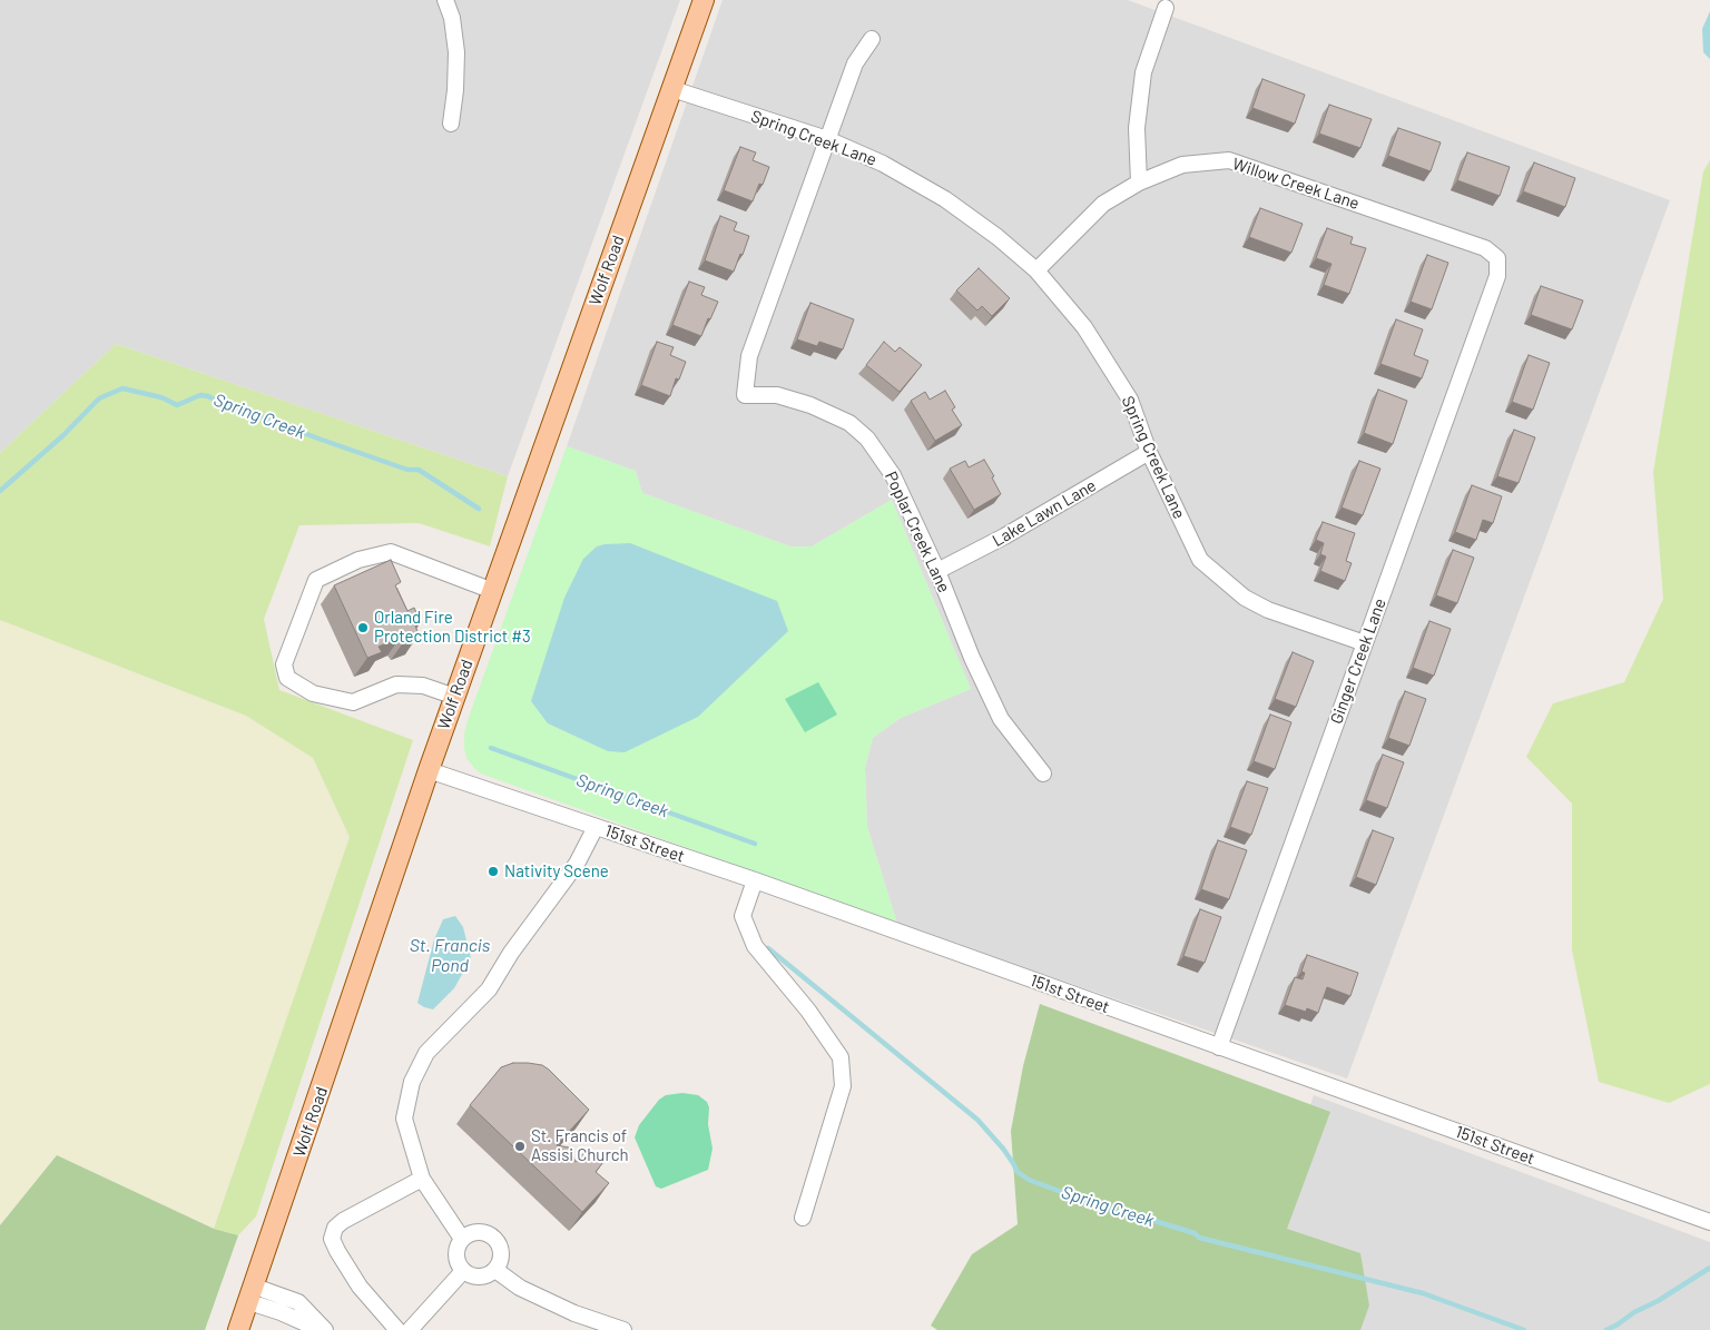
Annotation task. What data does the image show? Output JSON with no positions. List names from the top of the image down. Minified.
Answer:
{"streets":{"main road":["Wolf Road"],"street":["Spring Creek Lane","Willow Creek Lane","Lake Lawn Lane","Poplar Creek Lane","Ginger Creek Lane","151st Street"]},"crossings":[["Spring Creek Lane","Willow Creek Lane"],["Spring Creek Lane","Wolf Road"],["Spring Creek Lane","Lake Lawn Lane"],["Spring Creek Lane","Poplar Creek Lane"],["Spring Creek Lane","Ginger Creek Lane"],["Willow Creek Lane","Ginger Creek Lane"],["Wolf Road","151st Street"],["Lake Lawn Lane","Poplar Creek Lane"],["Ginger Creek Lane","151st Street"]],"water":["Spring Creek","St. Francis Pond"],"places":["Orland Fire Protection District #3","Nativity Scene","St. Francis of Assisi Church"]}
